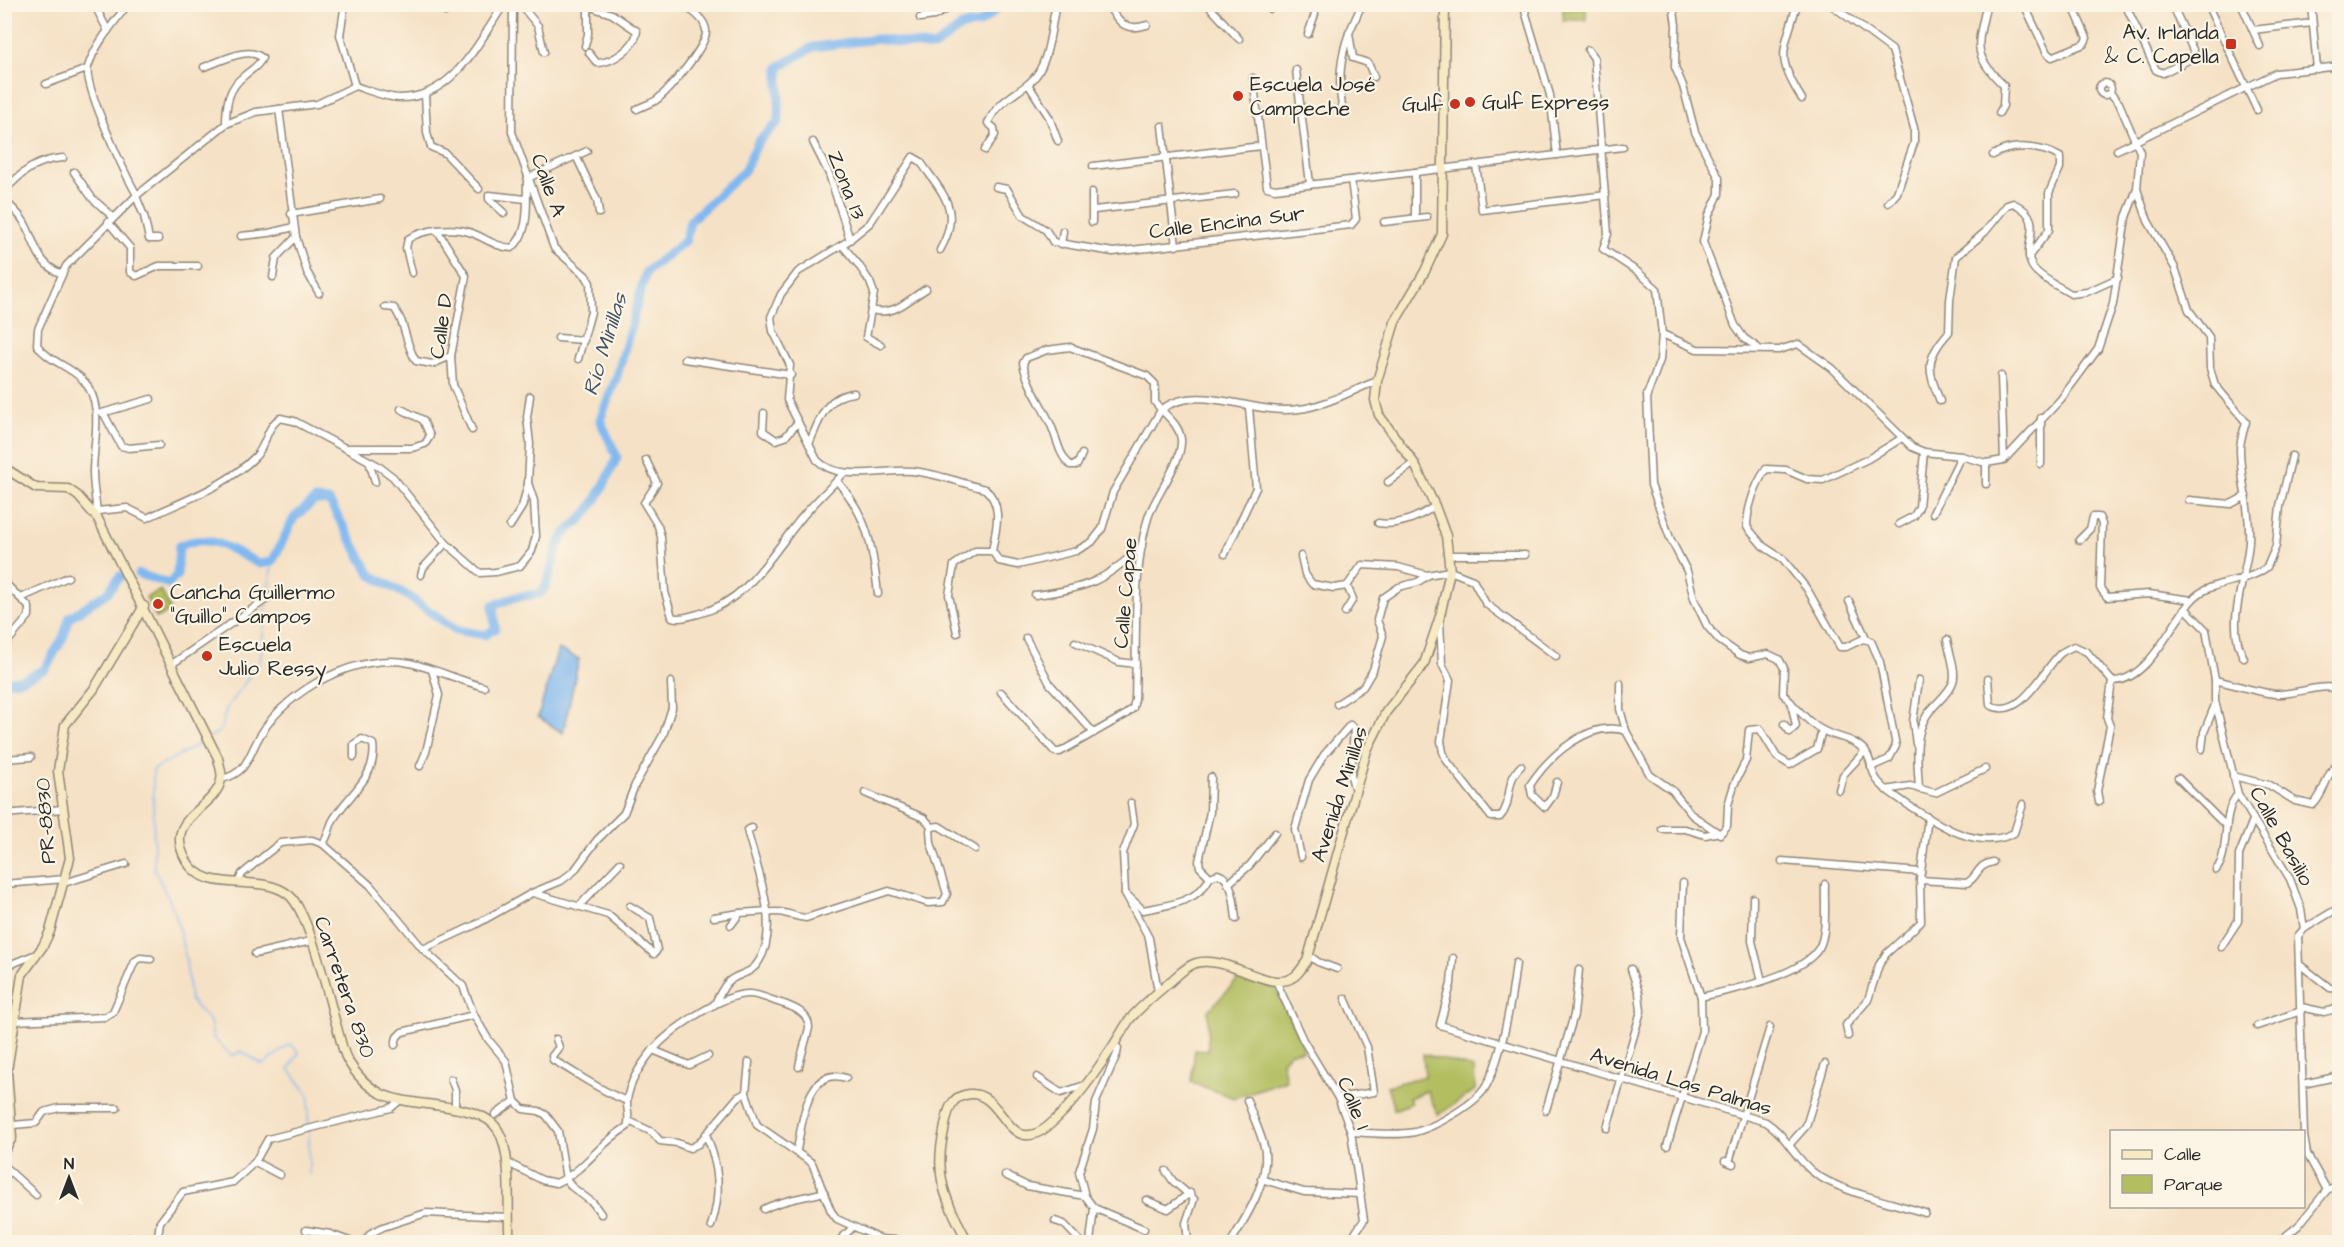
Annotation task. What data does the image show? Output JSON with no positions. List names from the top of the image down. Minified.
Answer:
{"streets":{"street":["Calle A","Zona 13","Calle Encina Sur","Calle D","Calle Capae","Avenida Minillas","PR-8830","Calle Basilio","Carretera 830","Avenida Las Palmas","Calle 1"]},"crossings":[["Avenida Minillas","Calle 1"]],"water":["Río Minillas"],"places":{"transit":["Av. Irlanda & C. Capella"],"other":["Escuela José Campeche","Gulf Express","Gulf","Cancha Guillermo \"Guillo\" Campos","Escuela Julio Ressy"]},"legend":["Calle","Parque"],"north":"top"}
